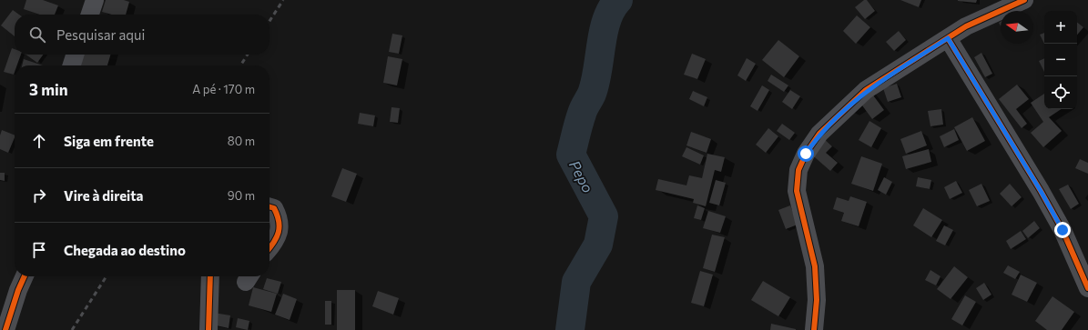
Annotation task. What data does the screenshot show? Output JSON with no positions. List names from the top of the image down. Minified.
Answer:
{"water":["Pepo"],"north":"left","page":{"map_buttons":["+","−"],"search":"Pesquisar aqui","heading":["3 min","A pé · 170 m"],"list":[["Siga em frente","80 m"],["Vire à direita","90 m"],"Chegada ao destino"]}}
